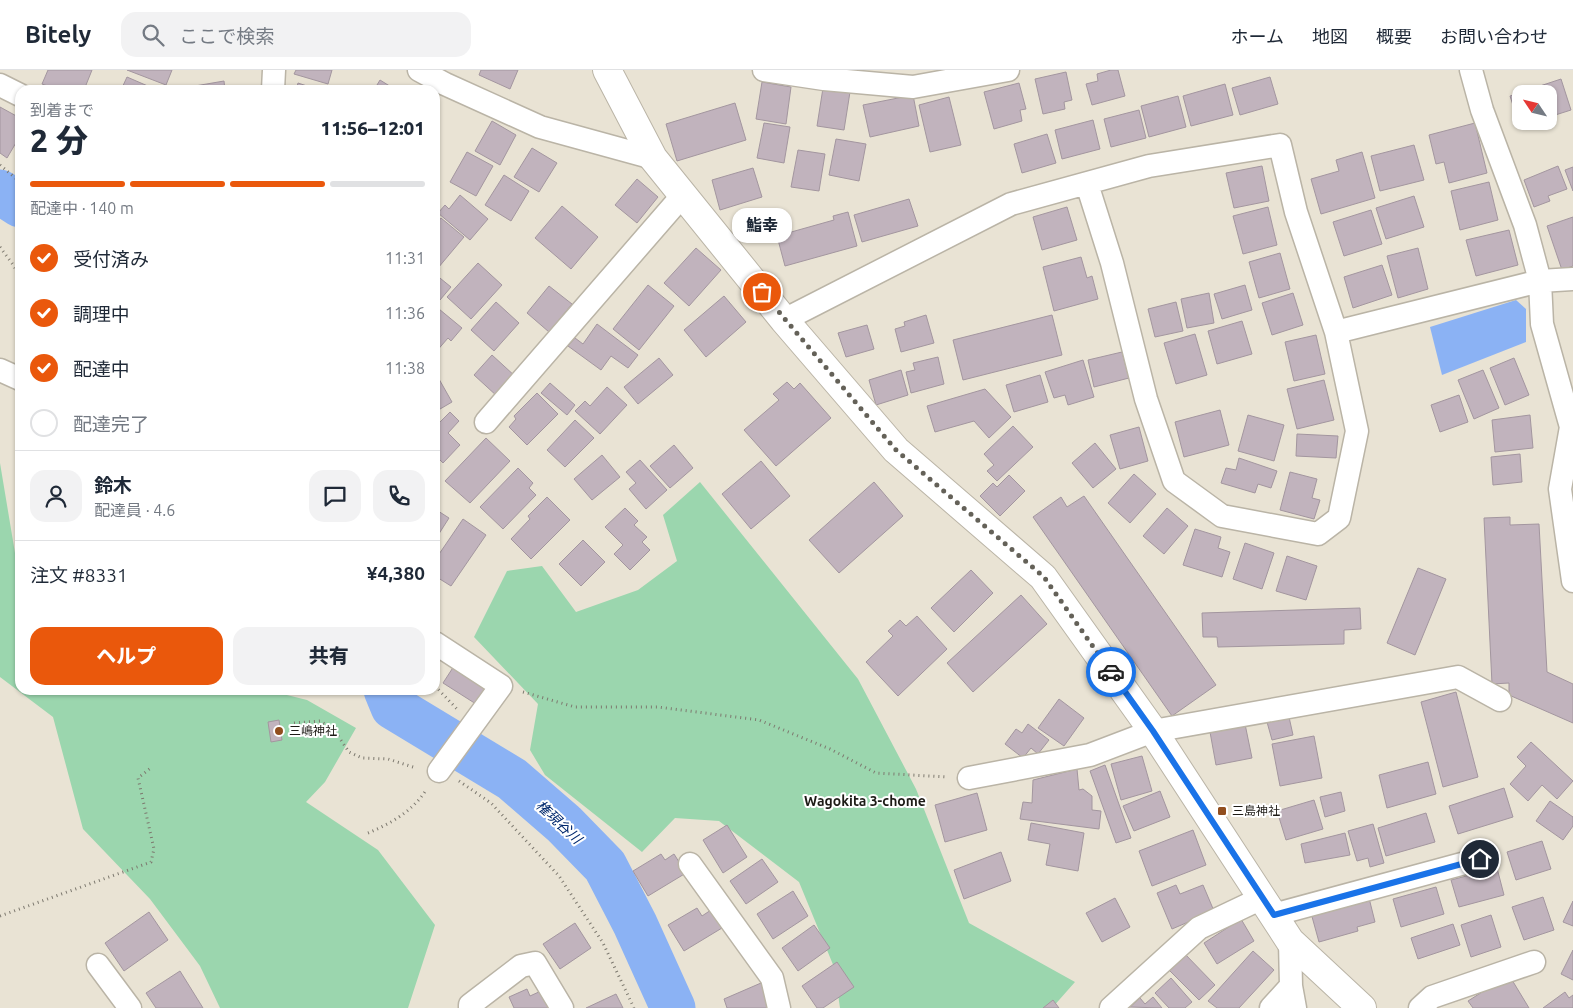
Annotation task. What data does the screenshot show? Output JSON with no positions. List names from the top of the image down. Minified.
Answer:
{"districts":["Wagokita 3-chome"],"water":["権現谷川"],"places":{"other":["鮨幸","三嶋神社"],"transit":["三島神社"]},"north":"top left","page":{"header":"Bitely","search":"ここで検索","nav":["ホーム","地図","概要","お問い合わせ"],"heading":["2 分","到着まで","11:56–12:01"],"panel":["鈴木","配達員 · 4.6","注文 #8331","¥4,380"],"bar":"配達中 · 140 m","bubble":"鮨幸","list":[["受付済み","11:31"],["調理中","11:36"],["配達中","11:38"],"配達完了"],"buttons":["ヘルプ","共有"]}}
